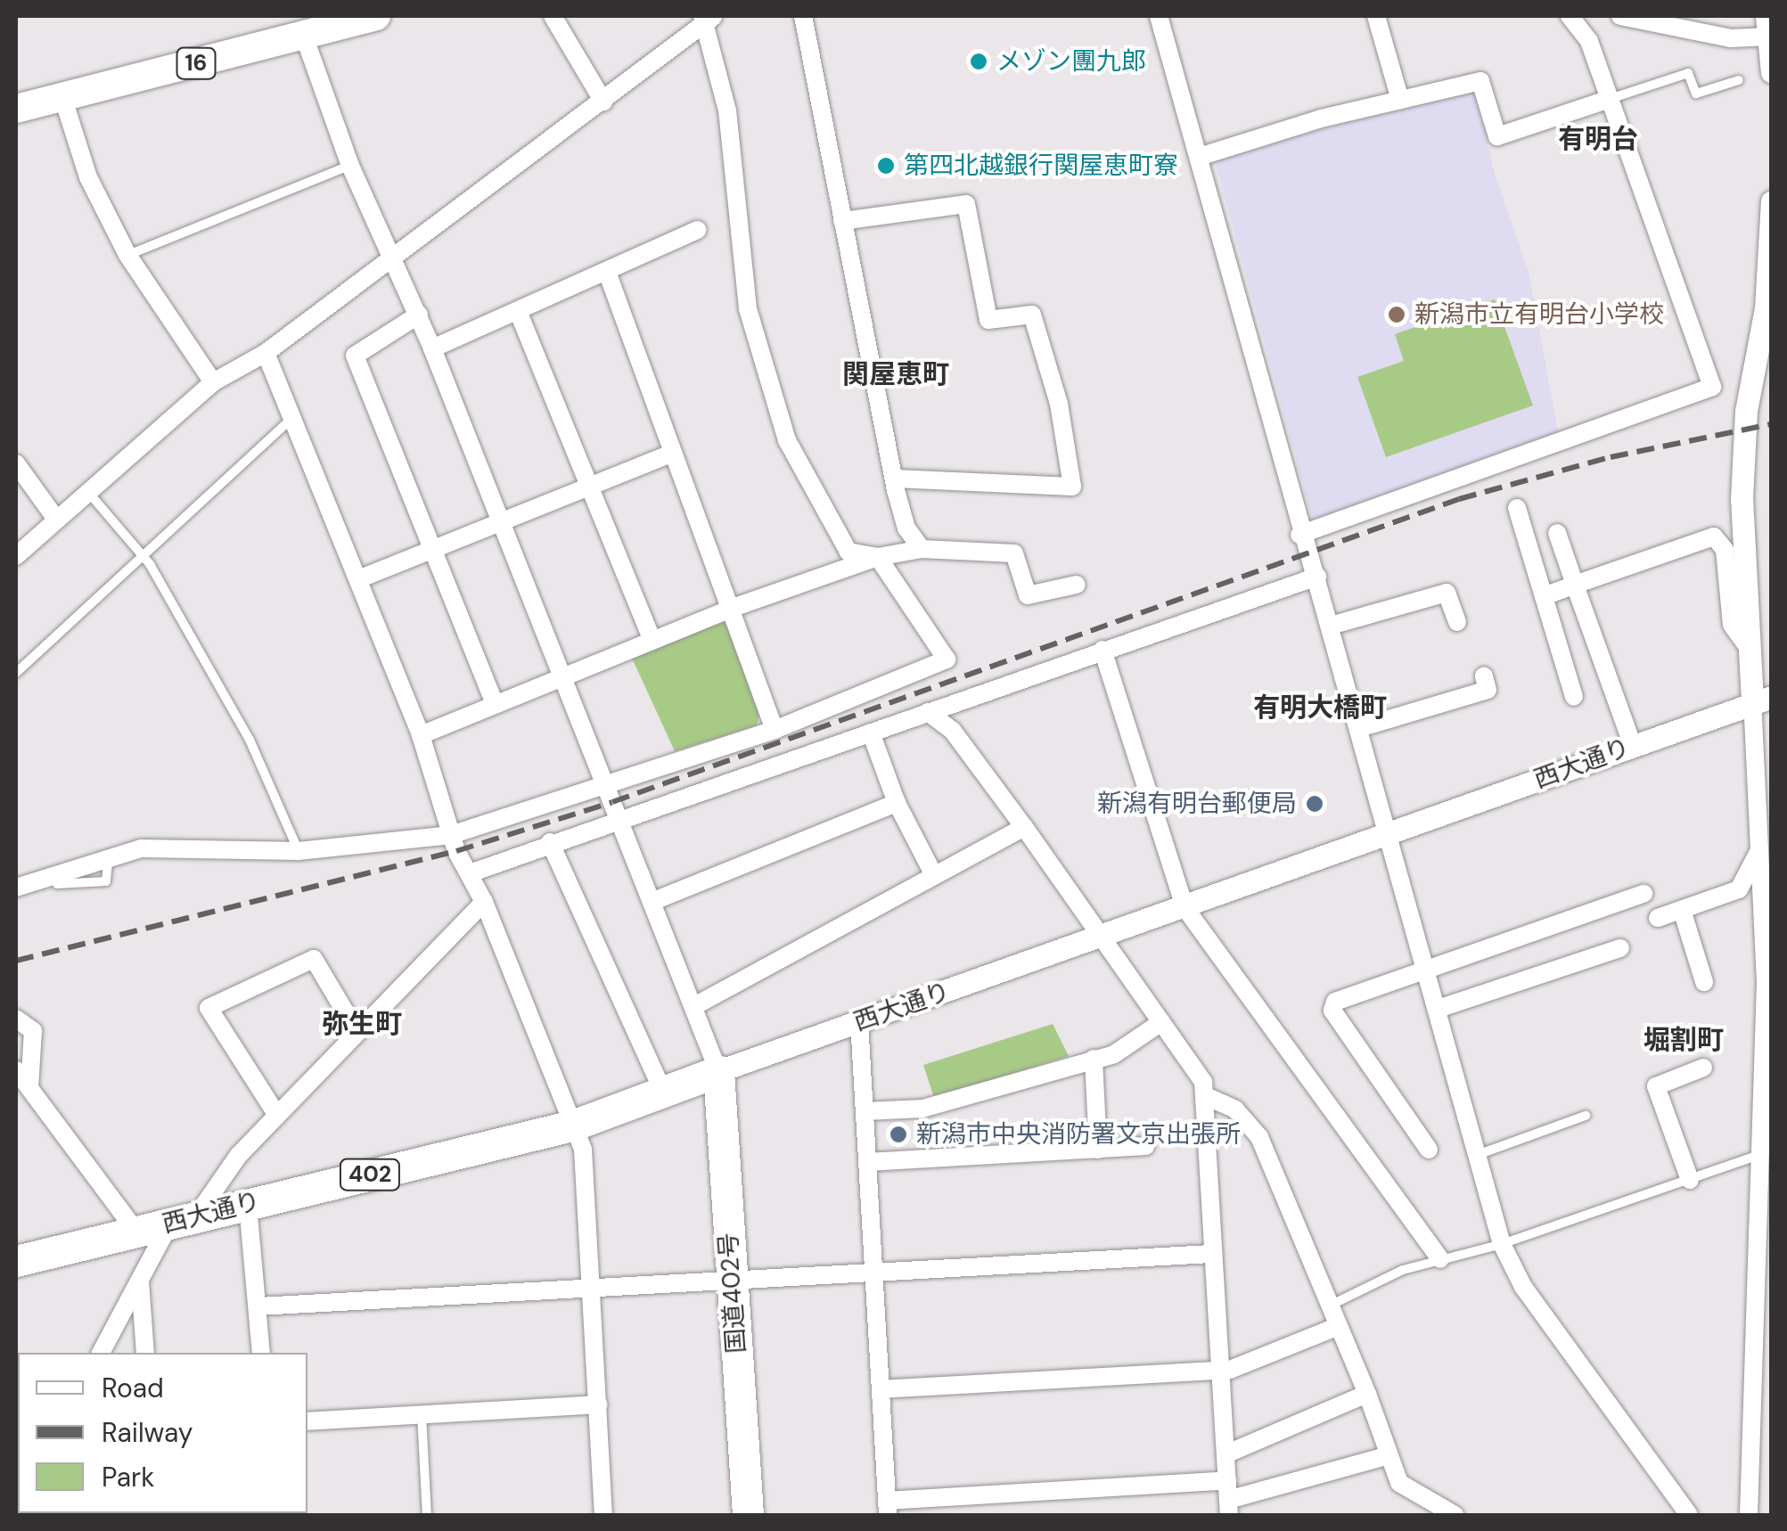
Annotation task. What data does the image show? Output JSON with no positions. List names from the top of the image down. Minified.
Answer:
{"streets":{"highway":["西大通り","402","国道402号"],"main road":["16"]},"crossings":[["西大通り","国道402号"]],"districts":["有明台","関屋恵町","有明大橋町","弥生町","堀割町"],"places":["メゾン團九郎","第四北越銀行関屋恵町寮","新潟市立有明台小学校","新潟有明台郵便局","新潟市中央消防署文京出張所"],"legend":["Road","Railway","Park"]}
